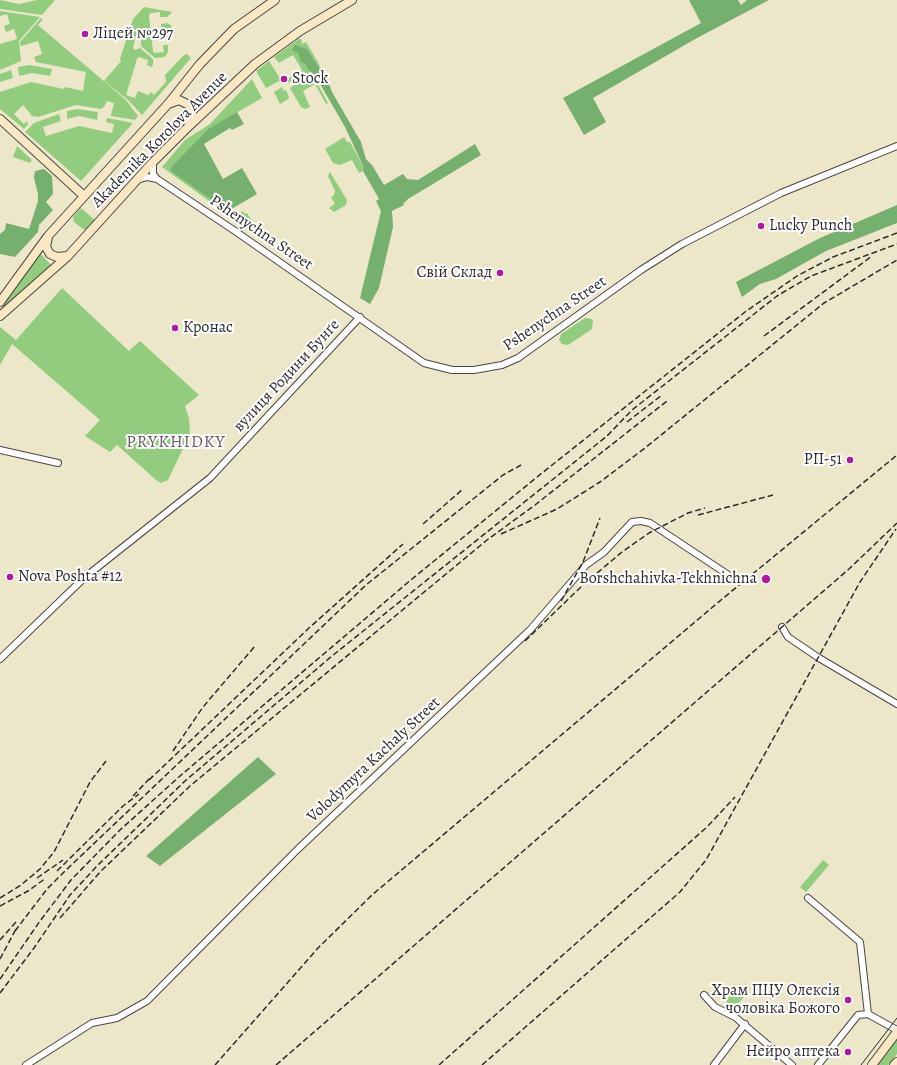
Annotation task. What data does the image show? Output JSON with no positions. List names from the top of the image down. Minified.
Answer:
{"streets":{"main road":["Akademika Korolova Avenue"],"street":["Pshenychna Street","вулиця Родини Бунґе","Volodymyra Kachaly Street"]},"crossings":[["Pshenychna Street","вулиця Родини Бунґе"]],"districts":["PRYKHIDKY"],"places":["Ліцей №297","Stock","Lucky Punch","Свій Склад","Кронас","РП-51","Nova Poshta #12","Borshchahivka-Tekhnichna","Храм ПЦУ Олексія чоловіка Божого","Нейро аптека"]}
